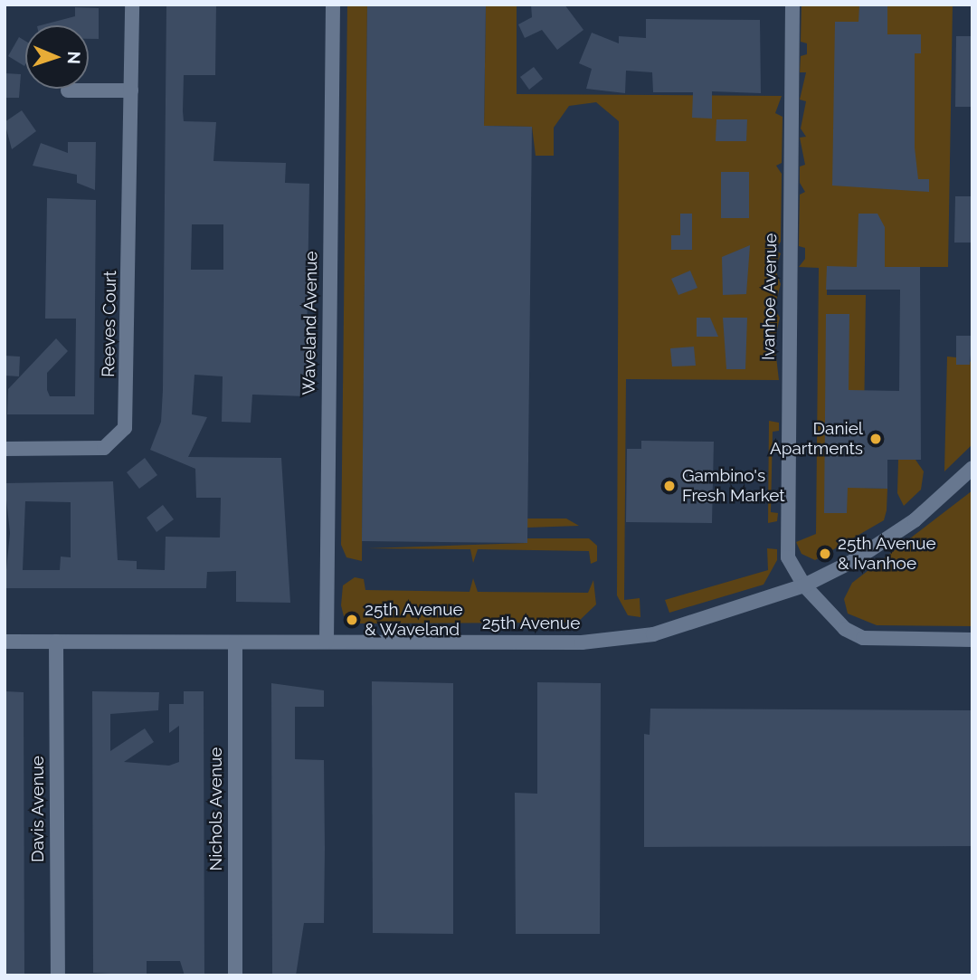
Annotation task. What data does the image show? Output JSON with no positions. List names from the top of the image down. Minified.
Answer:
{"streets":{"street":["Ivanhoe Avenue","Waveland Avenue","Reeves Court","25th Avenue","Davis Avenue","Nichols Avenue"]},"crossings":[["Ivanhoe Avenue","25th Avenue"],["Waveland Avenue","25th Avenue"],["25th Avenue","Davis Avenue"],["25th Avenue","Nichols Avenue"]],"places":["Daniel Apartments","Gambino's Fresh Market","25th Avenue & Ivanhoe","25th Avenue & Waveland"],"north":"right"}
